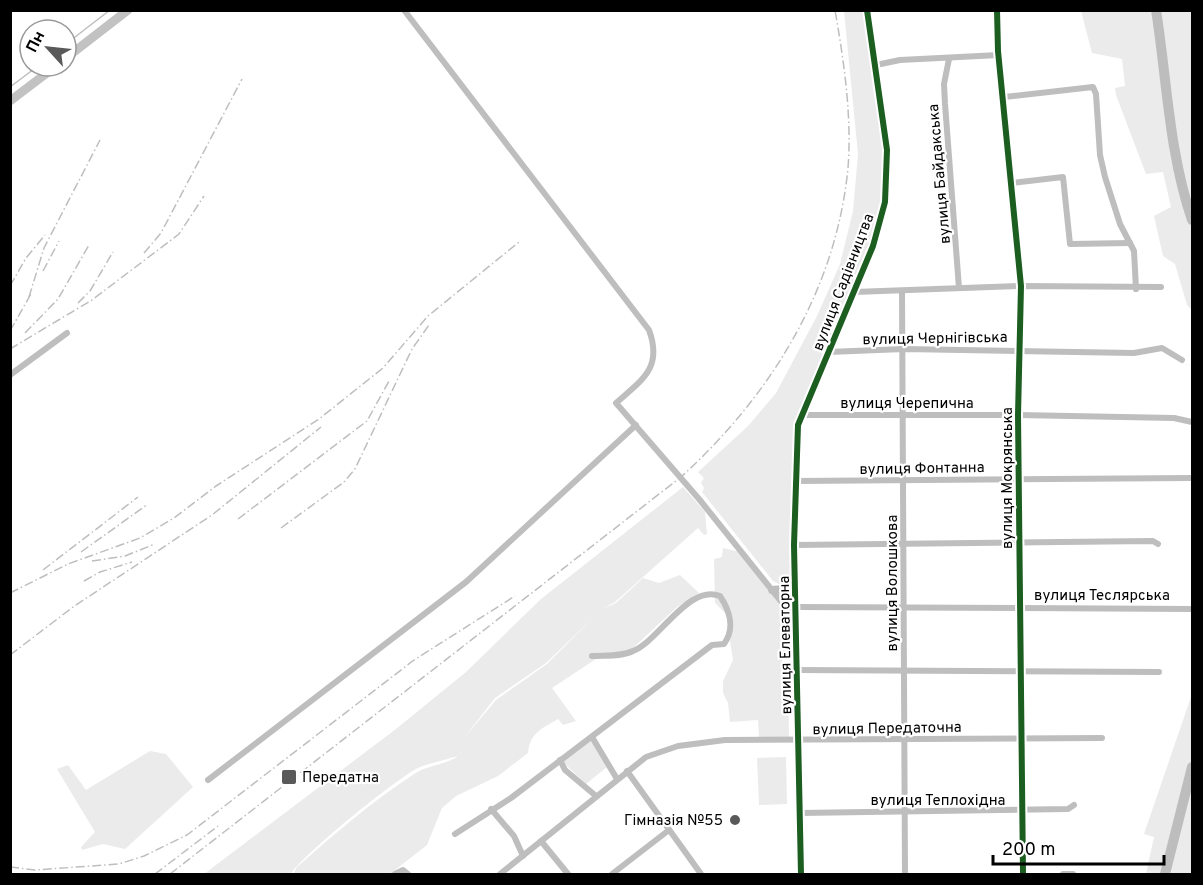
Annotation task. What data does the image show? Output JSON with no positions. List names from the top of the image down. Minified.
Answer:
{"streets":{"street":["вулиця Байдакська","вулиця Садівництва","вулиця Чернігівська","вулиця Черепична","вулиця Фонтанна","вулиця Мокрянська","вулиця Волошкова","вулиця Теслярська","вулиця Елеваторна","вулиця Передаточна","вулиця Теплохідна"]},"crossings":[["вулиця Садівництва","вулиця Чернігівська"],["вулиця Садівництва","вулиця Черепична"],["вулиця Садівництва","вулиця Елеваторна"],["вулиця Чернігівська","вулиця Мокрянська"],["вулиця Чернігівська","вулиця Волошкова"],["вулиця Черепична","вулиця Мокрянська"],["вулиця Черепична","вулиця Волошкова"],["вулиця Черепична","вулиця Елеваторна"],["вулиця Фонтанна","вулиця Мокрянська"],["вулиця Фонтанна","вулиця Волошкова"],["вулиця Фонтанна","вулиця Елеваторна"],["вулиця Мокрянська","вулиця Теслярська"],["вулиця Мокрянська","вулиця Передаточна"],["вулиця Мокрянська","вулиця Теплохідна"],["вулиця Волошкова","вулиця Теслярська"],["вулиця Волошкова","вулиця Передаточна"],["вулиця Волошкова","вулиця Теплохідна"],["вулиця Теслярська","вулиця Елеваторна"],["вулиця Елеваторна","вулиця Передаточна"],["вулиця Елеваторна","вулиця Теплохідна"]],"places":{"transit":["Передатна"],"other":["Гімназія №55"]},"scale_bar":"200 m","north":"top left"}
